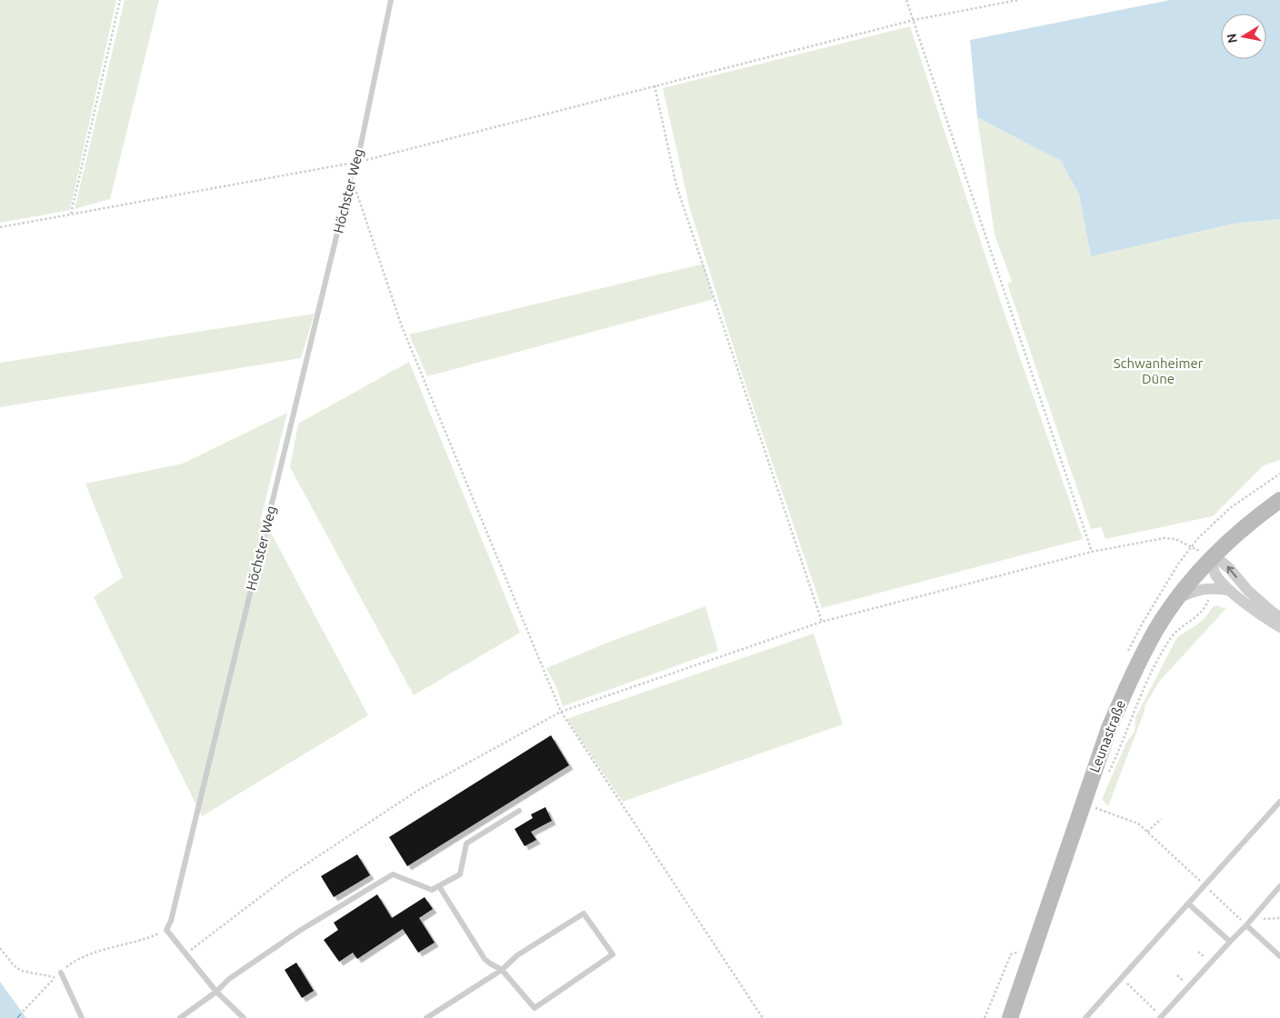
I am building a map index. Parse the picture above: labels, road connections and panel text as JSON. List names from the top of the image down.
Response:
{
  "streets": {
    "main road": ["Leunastraße"],
    "lane": ["Höchster Weg"]
  },
  "parks": ["Schwanheimer Düne"],
  "north": "left"
}
